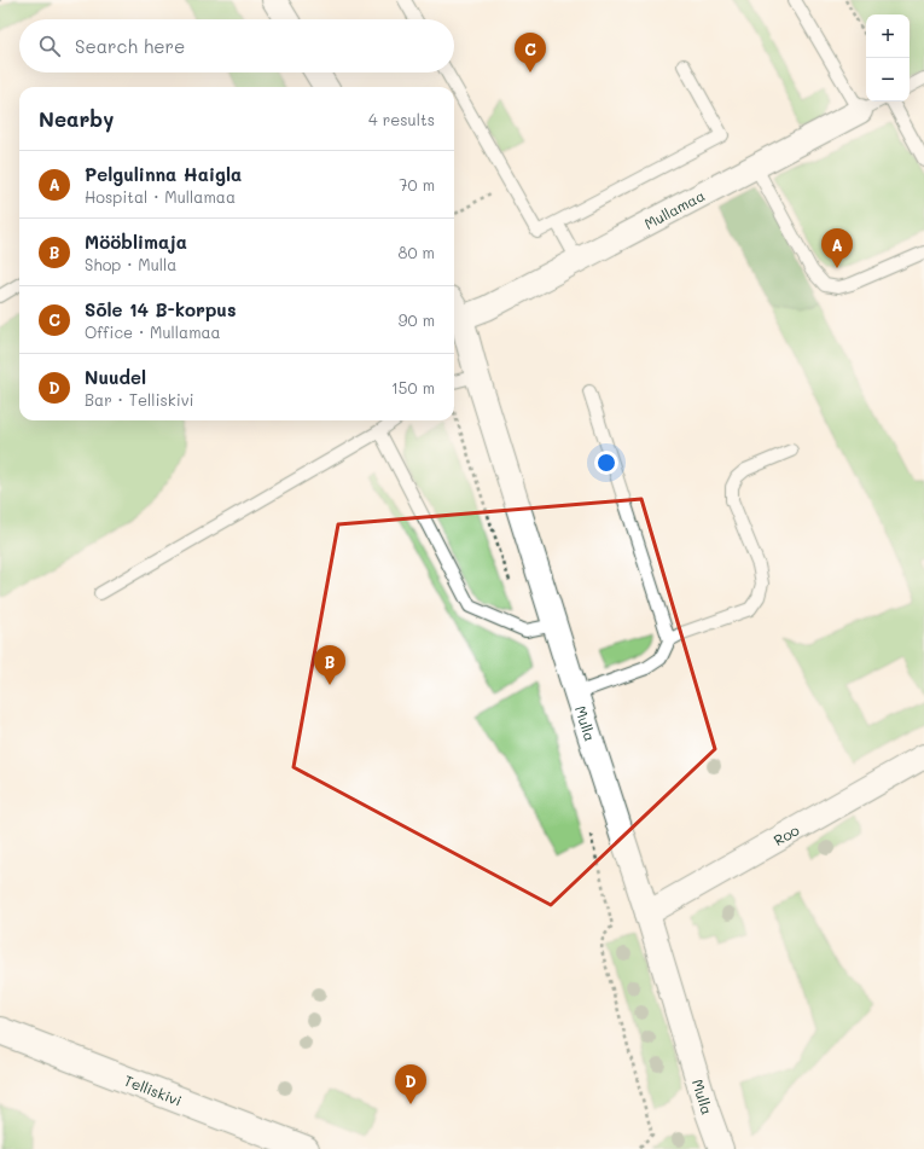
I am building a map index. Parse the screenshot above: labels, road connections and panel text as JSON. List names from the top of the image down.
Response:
{
  "streets": {
    "street": [
      "Mullamaa",
      "Mulla",
      "Roo",
      "Telliskivi"
    ]
  },
  "crossings": [
    ["Mullamaa", "Mulla"],
    ["Mulla", "Roo"]
  ],
  "page": {
    "map_buttons": ["+", "−"],
    "search": "Search here",
    "pins": [
      "C",
      "A",
      "B",
      "D"
    ],
    "heading": ["Nearby", "4 results"],
    "list": [
      {
        "mark": "A",
        "name": "Pelgulinna Haigla",
        "note": "Hospital · Mullamaa",
        "value": "70 m"
      },
      {
        "mark": "B",
        "name": "Mööblimaja",
        "note": "Shop · Mulla",
        "value": "80 m"
      },
      {
        "mark": "C",
        "name": "Sõle 14 B-korpus",
        "note": "Office · Mullamaa",
        "value": "90 m"
      },
      {
        "mark": "D",
        "name": "Nuudel",
        "note": "Bar · Telliskivi",
        "value": "150 m"
      }
    ]
  }
}
